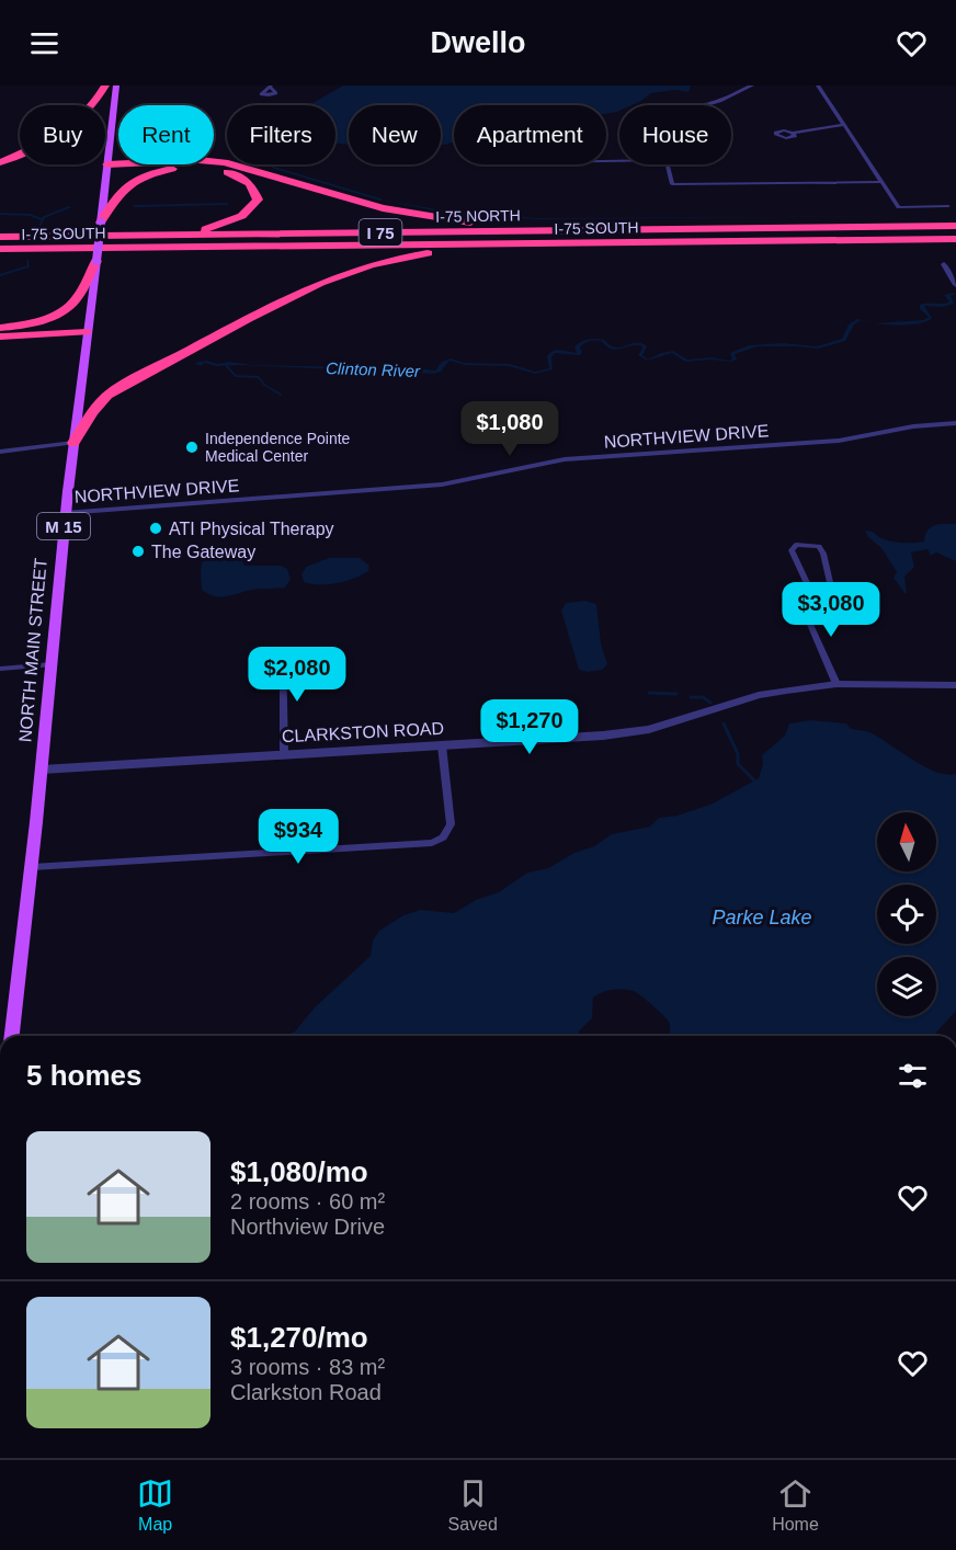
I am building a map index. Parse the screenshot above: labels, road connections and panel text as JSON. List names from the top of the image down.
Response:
{
  "streets": {
    "highway": ["I-75 NORTH", "I-75 SOUTH", "I 75"],
    "main road": ["M 15", "NORTH MAIN STREET"],
    "street": ["NORTHVIEW DRIVE", "CLARKSTON ROAD"]
  },
  "crossings": [
    ["NORTHVIEW DRIVE", "NORTH MAIN STREET"],
    ["M 15", "NORTH MAIN STREET"],
    ["NORTH MAIN STREET", "CLARKSTON ROAD"]
  ],
  "water": ["Clinton River", "Parke Lake"],
  "places": ["Independence Pointe Medical Center", "ATI Physical Therapy", "The Gateway"],
  "north": "top",
  "page": {
    "header": "Dwello",
    "chip": [
      "Buy",
      "Rent",
      "Filters",
      "New",
      "Apartment",
      "House"
    ],
    "price": [
      "$1,080",
      "$3,080",
      "$2,080",
      "$1,270",
      "$934"
    ],
    "heading": "5 homes",
    "list": [
      {
        "name": "$1,080/mo",
        "note": "2 rooms · 60 m² · Northview Drive"
      },
      {
        "name": "$1,270/mo",
        "note": "3 rooms · 83 m² · Clarkston Road"
      }
    ],
    "tabs": ["Map", "Saved", "Home"]
  }
}
